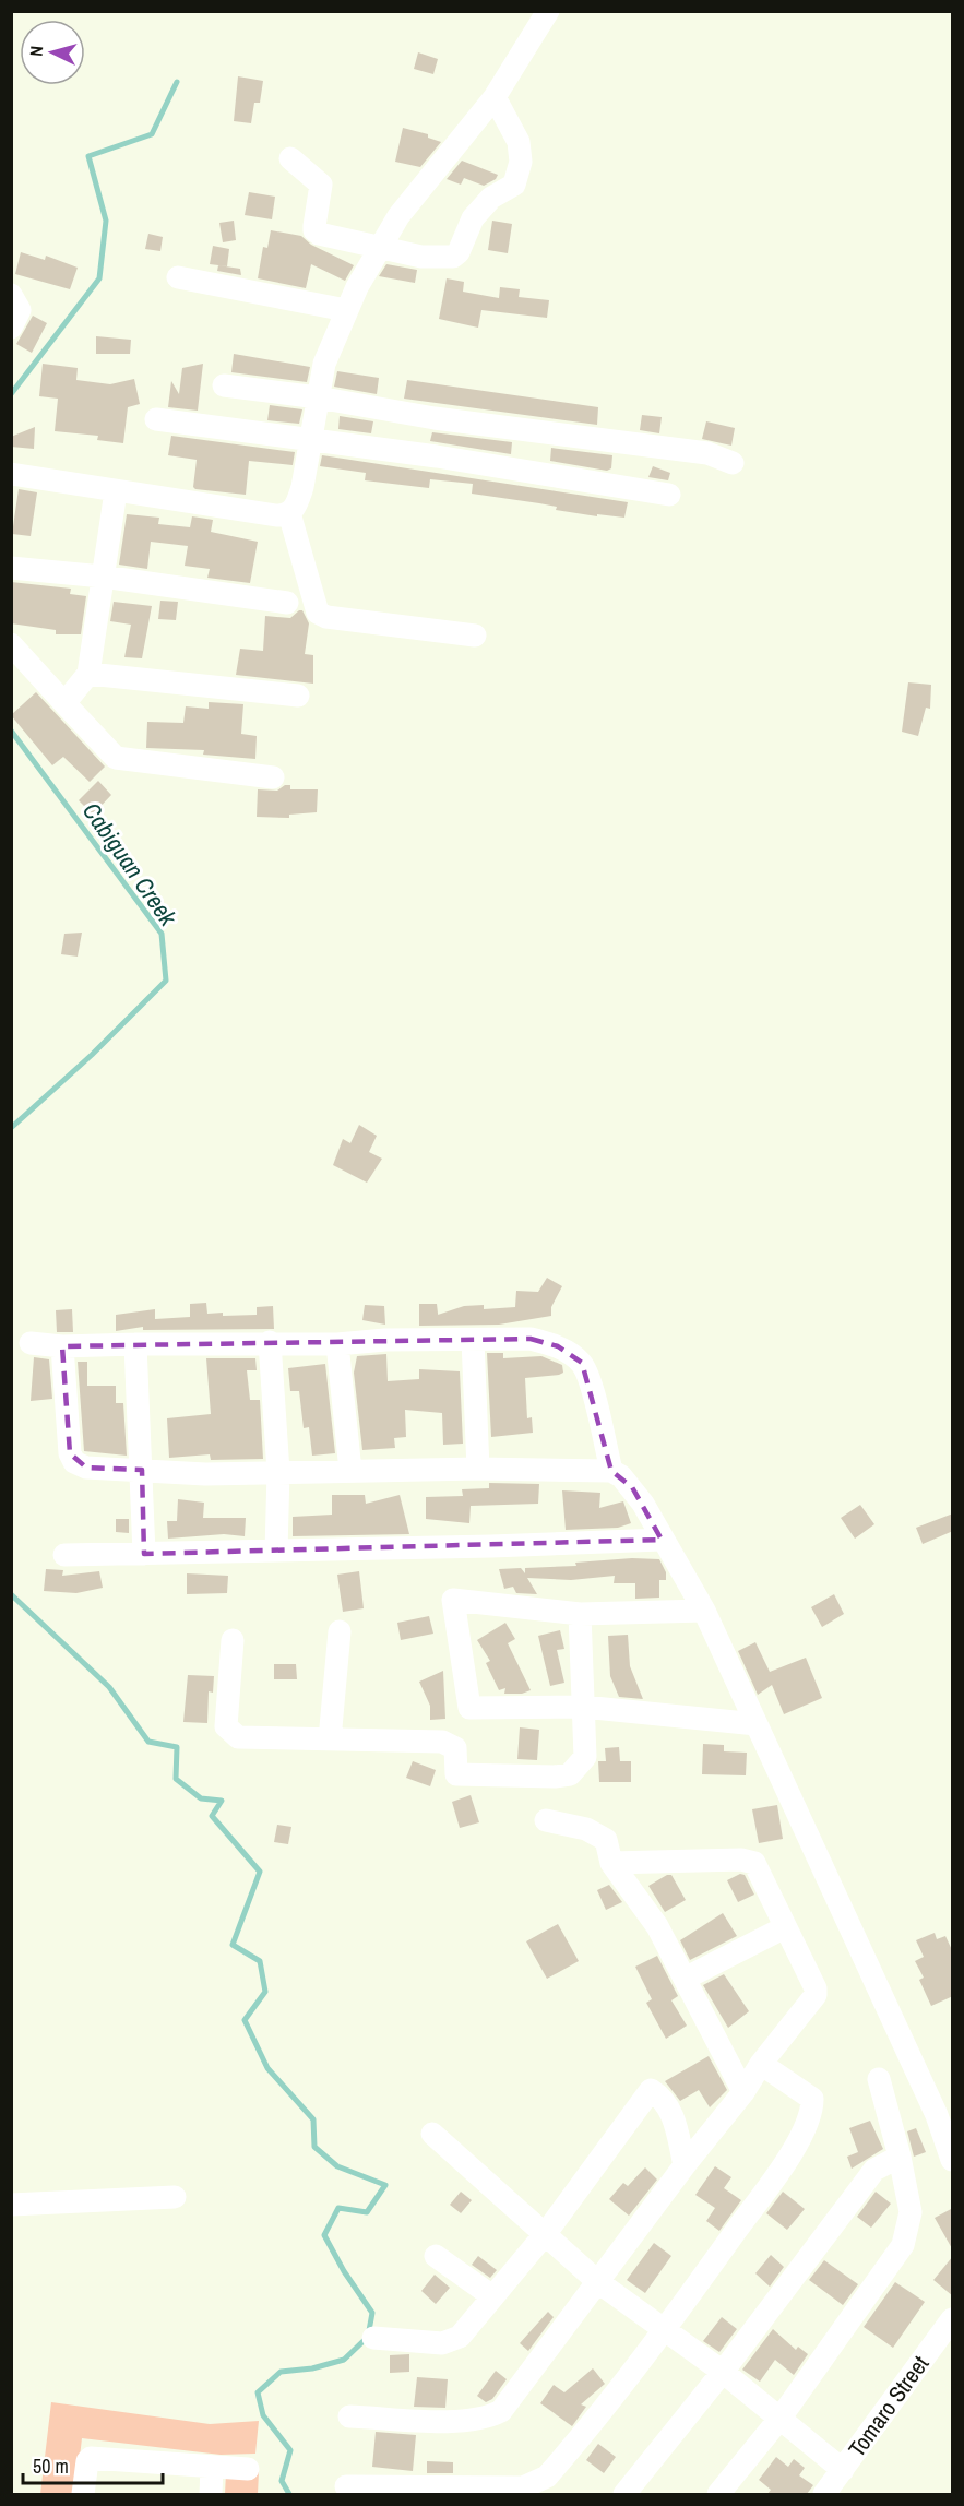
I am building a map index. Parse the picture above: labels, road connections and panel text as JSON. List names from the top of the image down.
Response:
{
  "streets": {
    "street": ["Tomaro Street"]
  },
  "water": ["Cabiguan Creek"],
  "scale_bar": "50 m",
  "north": "left"
}
